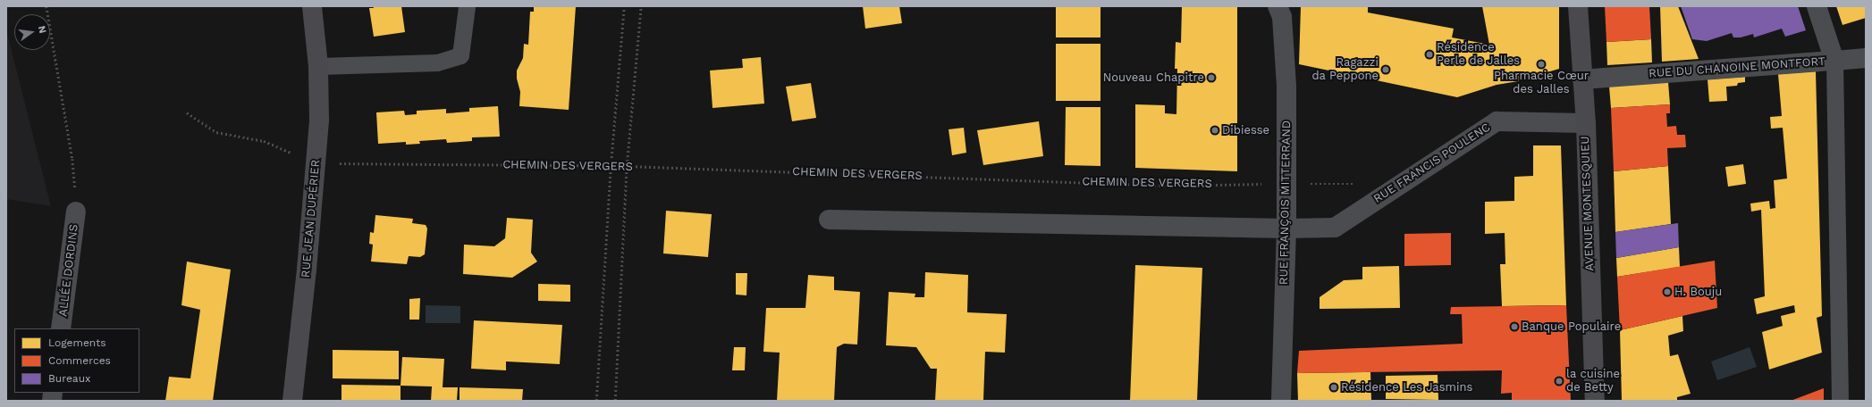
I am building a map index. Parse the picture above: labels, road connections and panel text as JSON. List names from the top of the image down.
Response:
{
  "streets": {
    "street": [
      "RUE DU CHANOINE MONTFORT",
      "RUE FRANCIS POULENC",
      "RUE FRANÇOIS MITTERRAND",
      "AVENUE MONTESQUIEU",
      "RUE JEAN DUPÉRIER",
      "ALLÉE DORDINS"
    ],
    "path": ["CHEMIN DES VERGERS"]
  },
  "crossings": [
    ["RUE DU CHANOINE MONTFORT", "AVENUE MONTESQUIEU"],
    ["RUE FRANCIS POULENC", "RUE FRANÇOIS MITTERRAND"],
    ["RUE FRANCIS POULENC", "AVENUE MONTESQUIEU"],
    ["CHEMIN DES VERGERS", "RUE FRANÇOIS MITTERRAND"],
    ["CHEMIN DES VERGERS", "RUE JEAN DUPÉRIER"]
  ],
  "places": [
    "Résidence Perle de Jalles",
    "Pharmacie Cœur des Jalles",
    "Ragazzi da Peppone",
    "Nouveau Chapitre",
    "Dibiesse",
    "H. Bouju",
    "Banque Populaire",
    "la cuisine de Betty",
    "Résidence Les Jasmins"
  ],
  "legend": ["Logements", "Commerces", "Bureaux"],
  "north": "right"
}
